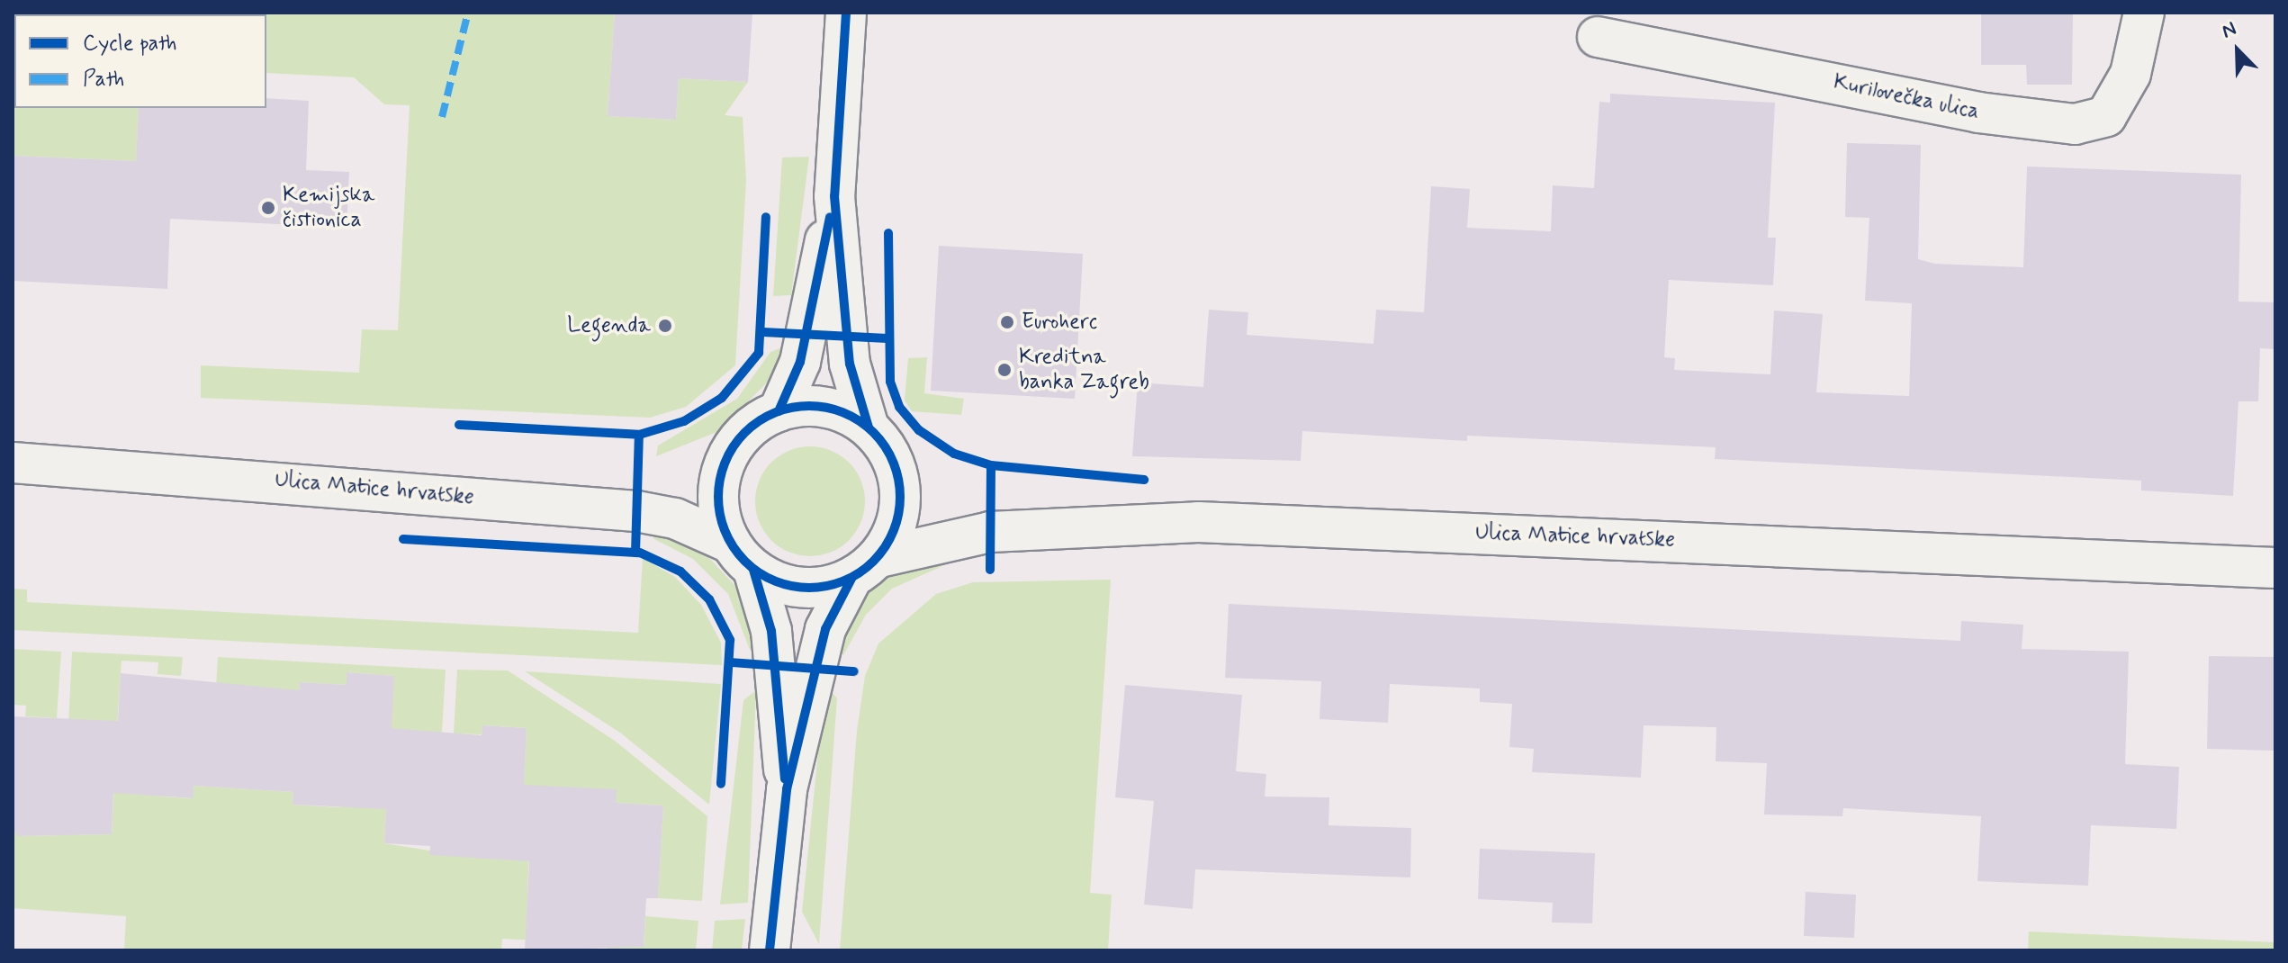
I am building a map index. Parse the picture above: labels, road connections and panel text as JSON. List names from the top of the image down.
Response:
{
  "streets": {
    "main road": ["Kurilovečka ulica", "Ulica Matice hrvatske"]
  },
  "places": [
    "Kemijska čistionica",
    "Euroherc",
    "Legenda",
    "Kreditna banka Zagreb"
  ],
  "legend": ["Cycle path", "Path"],
  "north": "top left"
}
